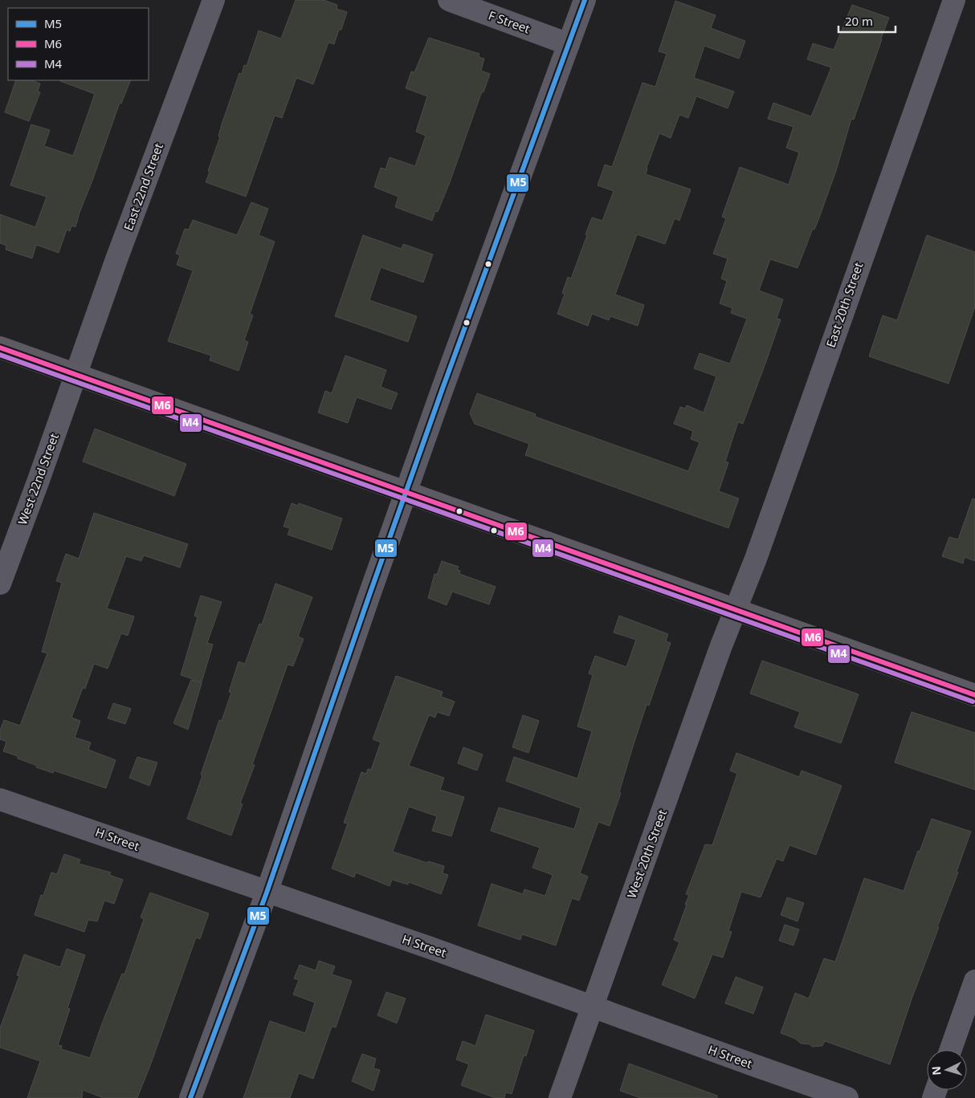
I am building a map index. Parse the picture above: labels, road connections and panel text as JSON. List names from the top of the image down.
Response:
{
  "streets": {
    "street": [
      "F Street",
      "East 22nd Street",
      "East 20th Street",
      "West 22nd Street",
      "H Street",
      "West 20th Street"
    ]
  },
  "crossings": [
    ["East 22nd Street", "West 22nd Street"],
    ["East 20th Street", "West 20th Street"],
    ["H Street", "West 20th Street"]
  ],
  "lines": ["transit line M5", "transit line M6", "transit line M4"],
  "legend": ["M5", "M6", "M4"],
  "scale_bar": "20 m",
  "north": "left"
}
